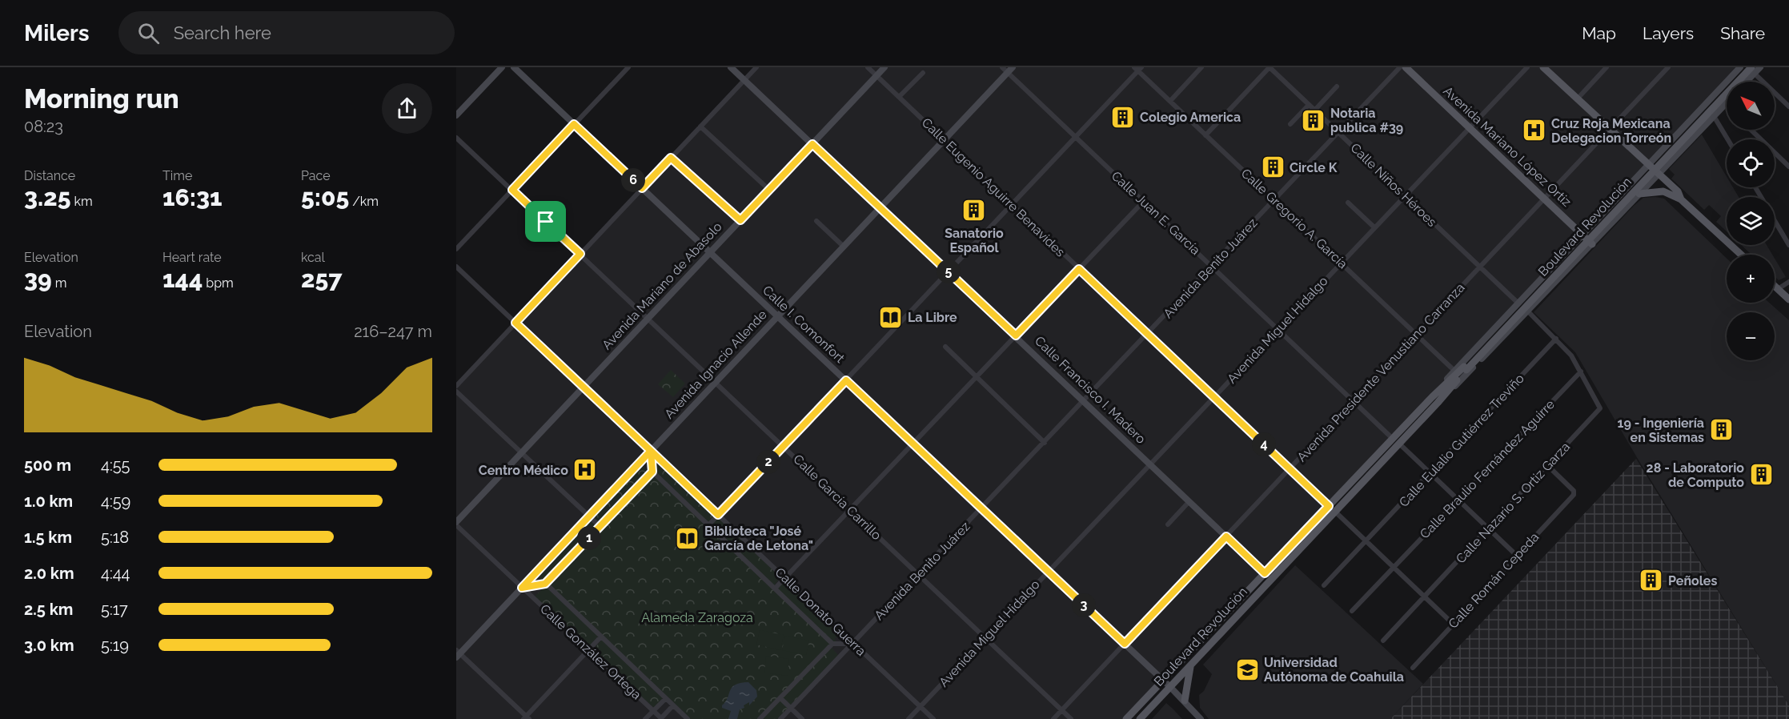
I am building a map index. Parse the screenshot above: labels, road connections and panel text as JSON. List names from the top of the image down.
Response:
{
  "streets": {
    "main road": ["Avenida Mariano López Ortiz", "Boulevard Revolución"],
    "street": [
      "Calle Niños Héroes",
      "Calle Eugenio Aguirre Benavides",
      "Calle Juan E. García",
      "Calle Gregorio A. García",
      "Avenida Benito Juárez",
      "Avenida Mariano de Abasolo",
      "Calle I. Comonfort",
      "Avenida Miguel Hidalgo",
      "Avenida Ignacio Allende",
      "Avenida Presidente Venustiano Carranza",
      "Calle Francisco I. Madero",
      "Calle Eulalio Gutiérrez Treviño",
      "Calle Braulio Fernández Aguirre",
      "Calle García Carrillo",
      "Calle Nazario S. Ortiz Garza",
      "Calle Román Cepeda",
      "Calle Donato Guerra",
      "Calle González Ortega"
    ]
  },
  "crossings": [
    ["Avenida Mariano López Ortiz", "Boulevard Revolución"],
    ["Avenida Mariano López Ortiz", "Avenida Miguel Hidalgo"],
    ["Avenida Mariano López Ortiz", "Avenida Presidente Venustiano Carranza"],
    ["Calle Niños Héroes", "Avenida Benito Juárez"],
    ["Calle Niños Héroes", "Avenida Miguel Hidalgo"],
    ["Calle Niños Héroes", "Avenida Presidente Venustiano Carranza"],
    ["Calle Eugenio Aguirre Benavides", "Avenida Benito Juárez"],
    ["Calle Eugenio Aguirre Benavides", "Avenida Mariano de Abasolo"],
    ["Calle Eugenio Aguirre Benavides", "Avenida Miguel Hidalgo"],
    ["Calle Eugenio Aguirre Benavides", "Avenida Ignacio Allende"],
    ["Calle Eugenio Aguirre Benavides", "Avenida Presidente Venustiano Carranza"],
    ["Calle Juan E. García", "Avenida Benito Juárez"],
    ["Calle Juan E. García", "Avenida Miguel Hidalgo"],
    ["Calle Juan E. García", "Avenida Ignacio Allende"],
    ["Calle Juan E. García", "Avenida Presidente Venustiano Carranza"],
    ["Calle Gregorio A. García", "Avenida Benito Juárez"],
    ["Calle Gregorio A. García", "Avenida Miguel Hidalgo"],
    ["Calle Gregorio A. García", "Avenida Presidente Venustiano Carranza"],
    ["Boulevard Revolución", "Calle I. Comonfort"],
    ["Avenida Benito Juárez", "Calle I. Comonfort"],
    ["Avenida Benito Juárez", "Calle Francisco I. Madero"],
    ["Avenida Benito Juárez", "Calle García Carrillo"],
    ["Avenida Benito Juárez", "Calle Donato Guerra"],
    ["Avenida Mariano de Abasolo", "Calle I. Comonfort"],
    ["Avenida Mariano de Abasolo", "Calle Francisco I. Madero"],
    ["Avenida Mariano de Abasolo", "Calle García Carrillo"],
    ["Avenida Mariano de Abasolo", "Calle Donato Guerra"],
    ["Avenida Mariano de Abasolo", "Calle González Ortega"],
    ["Calle I. Comonfort", "Avenida Miguel Hidalgo"],
    ["Calle I. Comonfort", "Avenida Ignacio Allende"],
    ["Calle I. Comonfort", "Avenida Presidente Venustiano Carranza"],
    ["Avenida Miguel Hidalgo", "Calle Francisco I. Madero"],
    ["Avenida Miguel Hidalgo", "Calle García Carrillo"],
    ["Avenida Miguel Hidalgo", "Calle Donato Guerra"],
    ["Avenida Ignacio Allende", "Calle Francisco I. Madero"],
    ["Avenida Ignacio Allende", "Calle García Carrillo"],
    ["Avenida Ignacio Allende", "Calle Donato Guerra"],
    ["Avenida Ignacio Allende", "Calle González Ortega"],
    ["Avenida Presidente Venustiano Carranza", "Calle Francisco I. Madero"],
    ["Avenida Presidente Venustiano Carranza", "Calle García Carrillo"],
    ["Calle Braulio Fernández Aguirre", "Calle Nazario S. Ortiz Garza"],
    ["Calle Nazario S. Ortiz Garza", "Calle Román Cepeda"]
  ],
  "parks": ["Alameda Zaragoza"],
  "places": {
    "building": [
      "Colegio America",
      "Notaria publica #39",
      "Circle K",
      "Sanatorio Español",
      "19 - Ingeniería en Sistemas",
      "28 - Laboratorio de Computo",
      "Peñoles"
    ],
    "hospital": ["Cruz Roja Mexicana Delegacion Torreón", "Centro Médico"],
    "library": ["La Libre", "Biblioteca \"José García de Letona\""],
    "school or university": ["Universidad Autónoma de Coahuila"]
  },
  "north": "top left",
  "page": {
    "header": "Milers",
    "search": "Search here",
    "nav": ["Map", "Layers", "Share"],
    "heading": ["Morning run", "08:23"],
    "map_buttons": ["+", "−"],
    "stats": [
      ["Distance", "3.25 km"],
      ["Time", "16:31"],
      ["Pace", "5:05 /km"],
      ["Elevation", "39 m"],
      ["Heart rate", "144 bpm"],
      ["kcal", "257"]
    ],
    "pins": [
      "6",
      "5",
      "4",
      "2",
      "1",
      "3"
    ],
    "chart": ["Elevation", "216–247 m"],
    "list": [
      {
        "name": "500 m",
        "note": "4:55"
      },
      {
        "name": "1.0 km",
        "note": "4:59"
      },
      {
        "name": "1.5 km",
        "note": "5:18"
      },
      {
        "name": "2.0 km",
        "note": "4:44"
      },
      {
        "name": "2.5 km",
        "note": "5:17"
      },
      {
        "name": "3.0 km",
        "note": "5:19"
      }
    ]
  }
}
